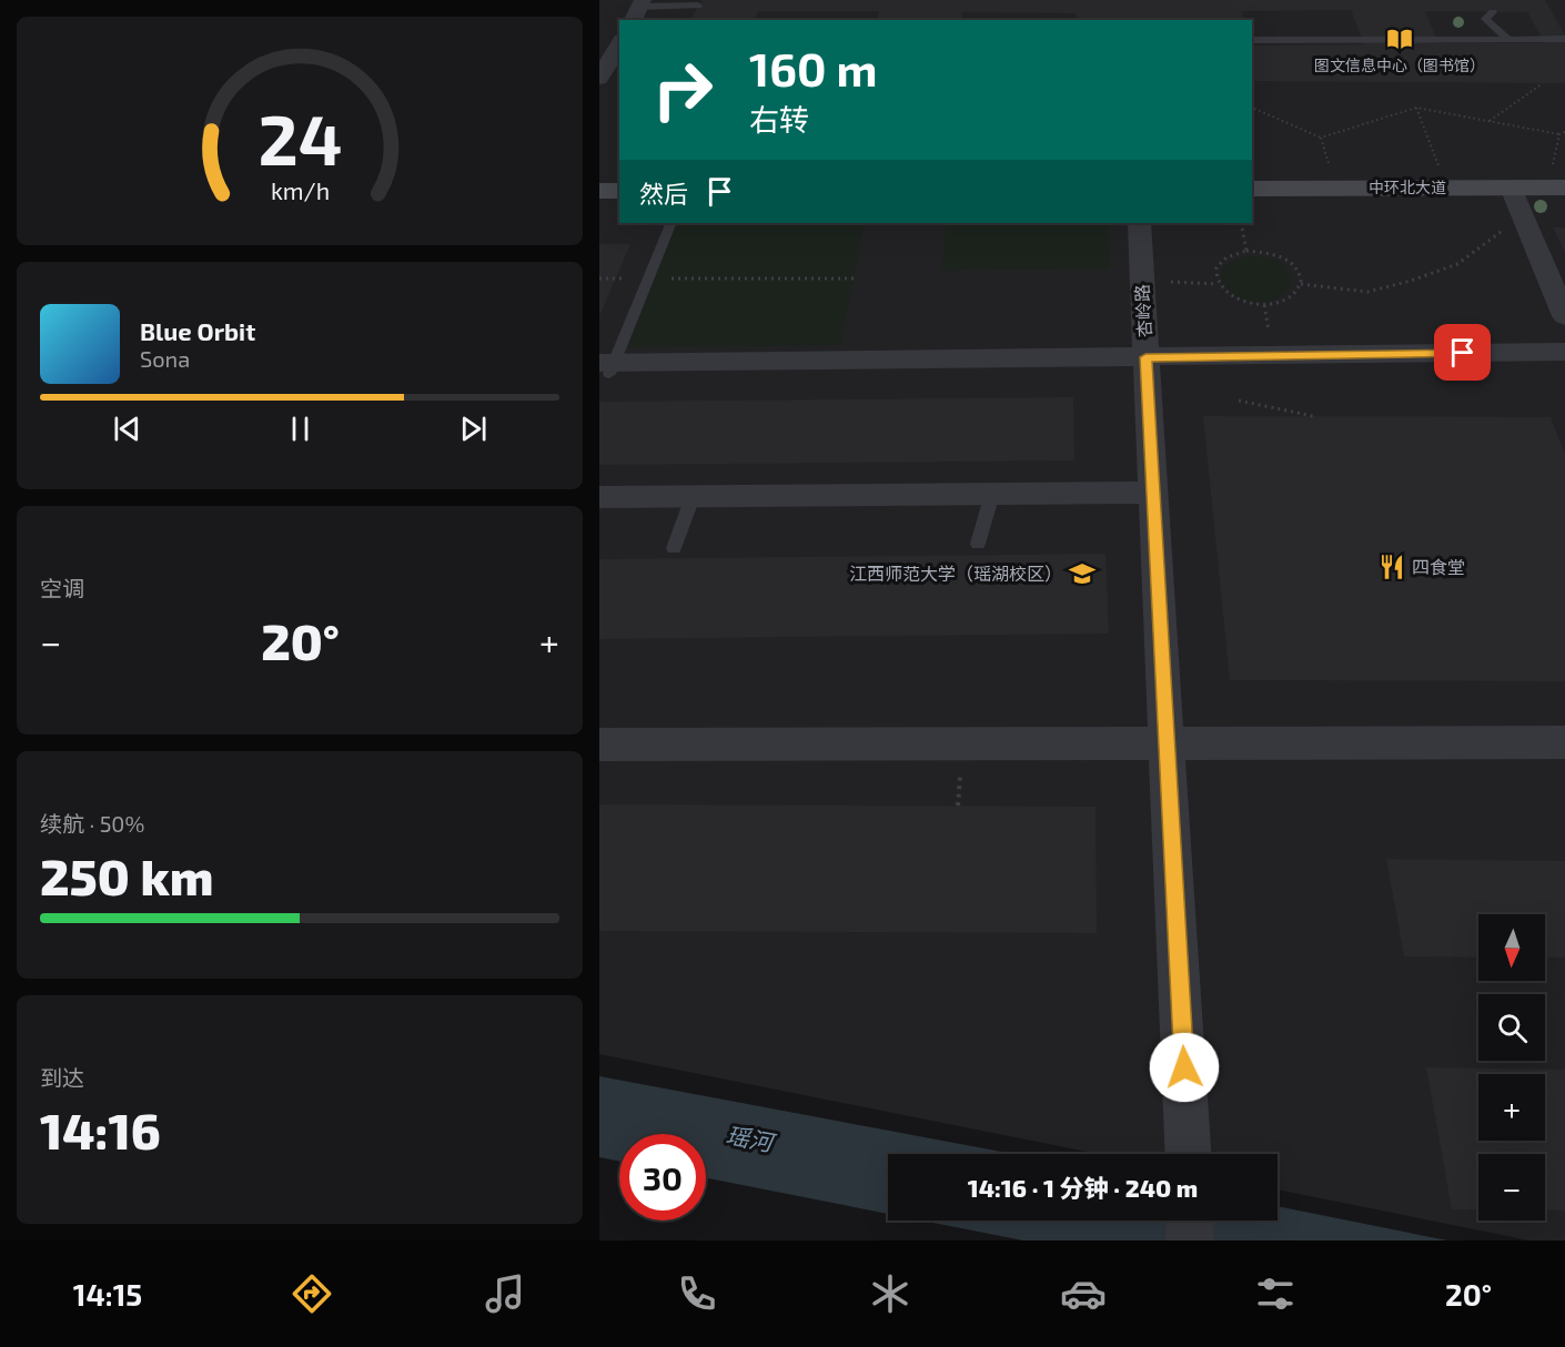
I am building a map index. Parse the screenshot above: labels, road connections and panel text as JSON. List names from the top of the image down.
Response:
{
  "streets": {
    "street": ["中环北大道", "杏岭路"]
  },
  "water": ["瑶河"],
  "places": {
    "library": ["图文信息中心（图书馆）"],
    "restaurant": ["四食堂"],
    "school or university": ["江西师范大学（瑶湖校区）"]
  },
  "north": "bottom",
  "page": {
    "turn": ["160 m", "右转"],
    "then": "然后",
    "song": ["Blue Orbit", "Sona"],
    "tile": [
      "空调",
      ["续航 · 50%", "250 km"],
      ["到达", "14:16"]
    ],
    "heat": ["−", "20°", "+"],
    "map_buttons": ["+", "−"],
    "limit": "30",
    "trip": "14:16 · 1 分钟 · 240 m",
    "tabs": ["14:15", "20°"],
    "gauge": ["24", "km/h"]
  }
}
